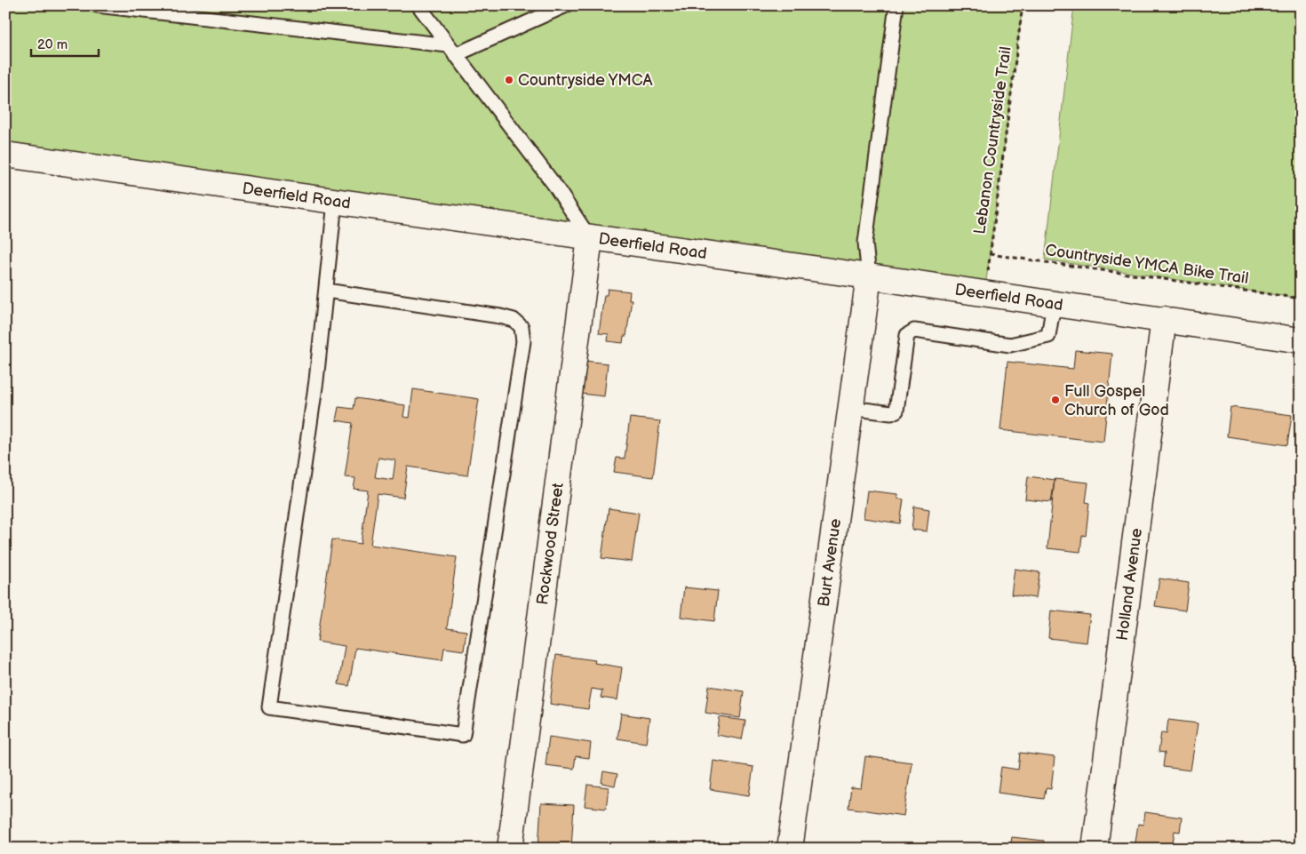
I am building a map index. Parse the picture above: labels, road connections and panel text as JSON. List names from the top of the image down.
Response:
{
  "streets": {
    "street": [
      "Deerfield Road",
      "Rockwood Street",
      "Burt Avenue",
      "Holland Avenue"
    ],
    "path": ["Lebanon Countryside Trail", "Countryside YMCA Bike Trail"]
  },
  "crossings": [
    ["Lebanon Countryside Trail", "Countryside YMCA Bike Trail"],
    ["Deerfield Road", "Rockwood Street"],
    ["Deerfield Road", "Burt Avenue"],
    ["Deerfield Road", "Holland Avenue"]
  ],
  "places": ["Countryside YMCA", "Full Gospel Church of God"],
  "scale_bar": "20 m"
}
